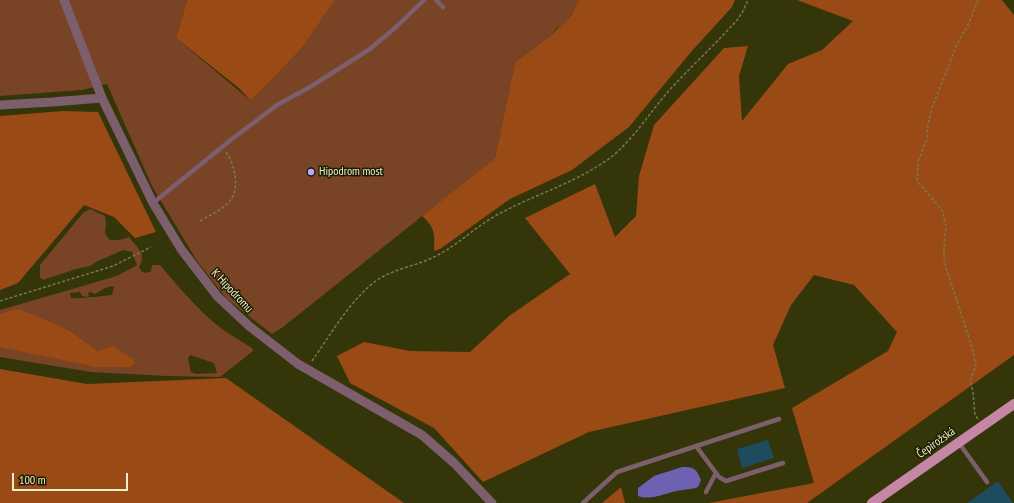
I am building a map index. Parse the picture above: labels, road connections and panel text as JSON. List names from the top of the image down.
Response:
{
  "streets": {
    "main road": ["Čepirožská"],
    "street": ["K Hipodromu"]
  },
  "places": ["Hipodrom most"],
  "scale_bar": "100 m"
}
